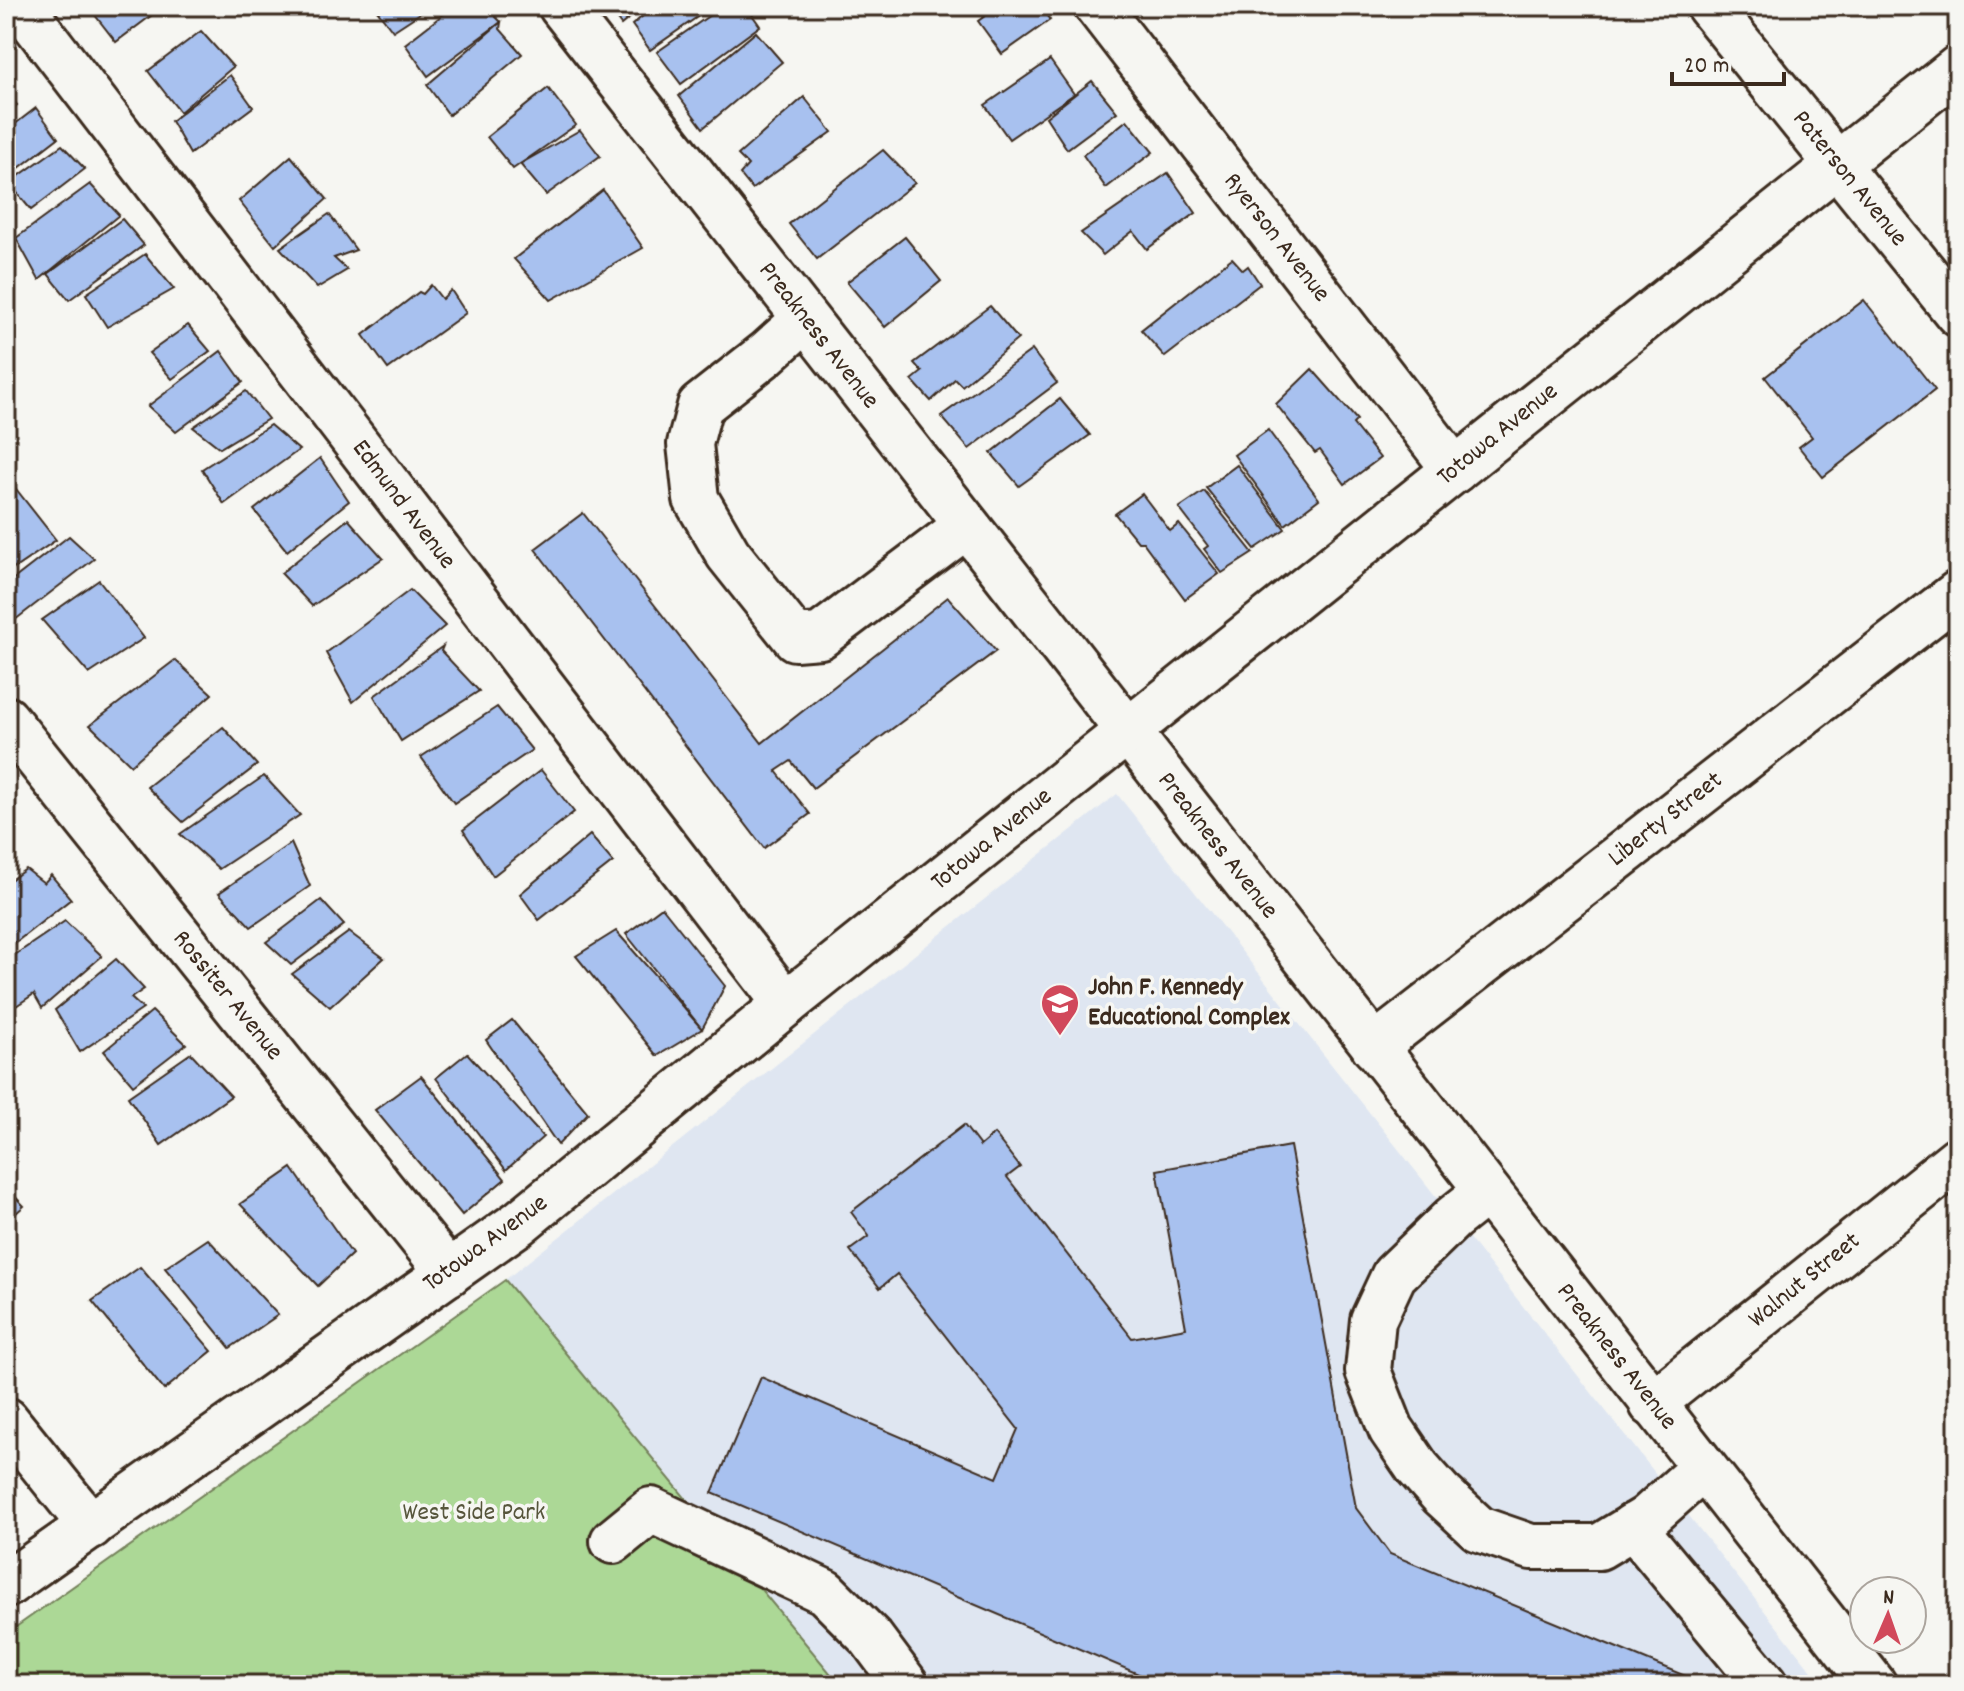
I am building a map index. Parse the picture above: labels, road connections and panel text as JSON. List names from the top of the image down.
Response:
{
  "streets": {
    "street": [
      "Paterson Avenue",
      "Ryerson Avenue",
      "Preakness Avenue",
      "Totowa Avenue",
      "Edmund Avenue",
      "Liberty Street",
      "Rossiter Avenue",
      "Walnut Street"
    ]
  },
  "crossings": [
    ["Paterson Avenue", "Totowa Avenue"],
    ["Ryerson Avenue", "Totowa Avenue"],
    ["Preakness Avenue", "Totowa Avenue"],
    ["Preakness Avenue", "Liberty Street"],
    ["Preakness Avenue", "Walnut Street"],
    ["Totowa Avenue", "Edmund Avenue"],
    ["Totowa Avenue", "Rossiter Avenue"]
  ],
  "parks": ["West Side Park"],
  "places": {
    "school or university": ["John F. Kennedy Educational Complex"]
  },
  "scale_bar": "20 m",
  "north": "top"
}
